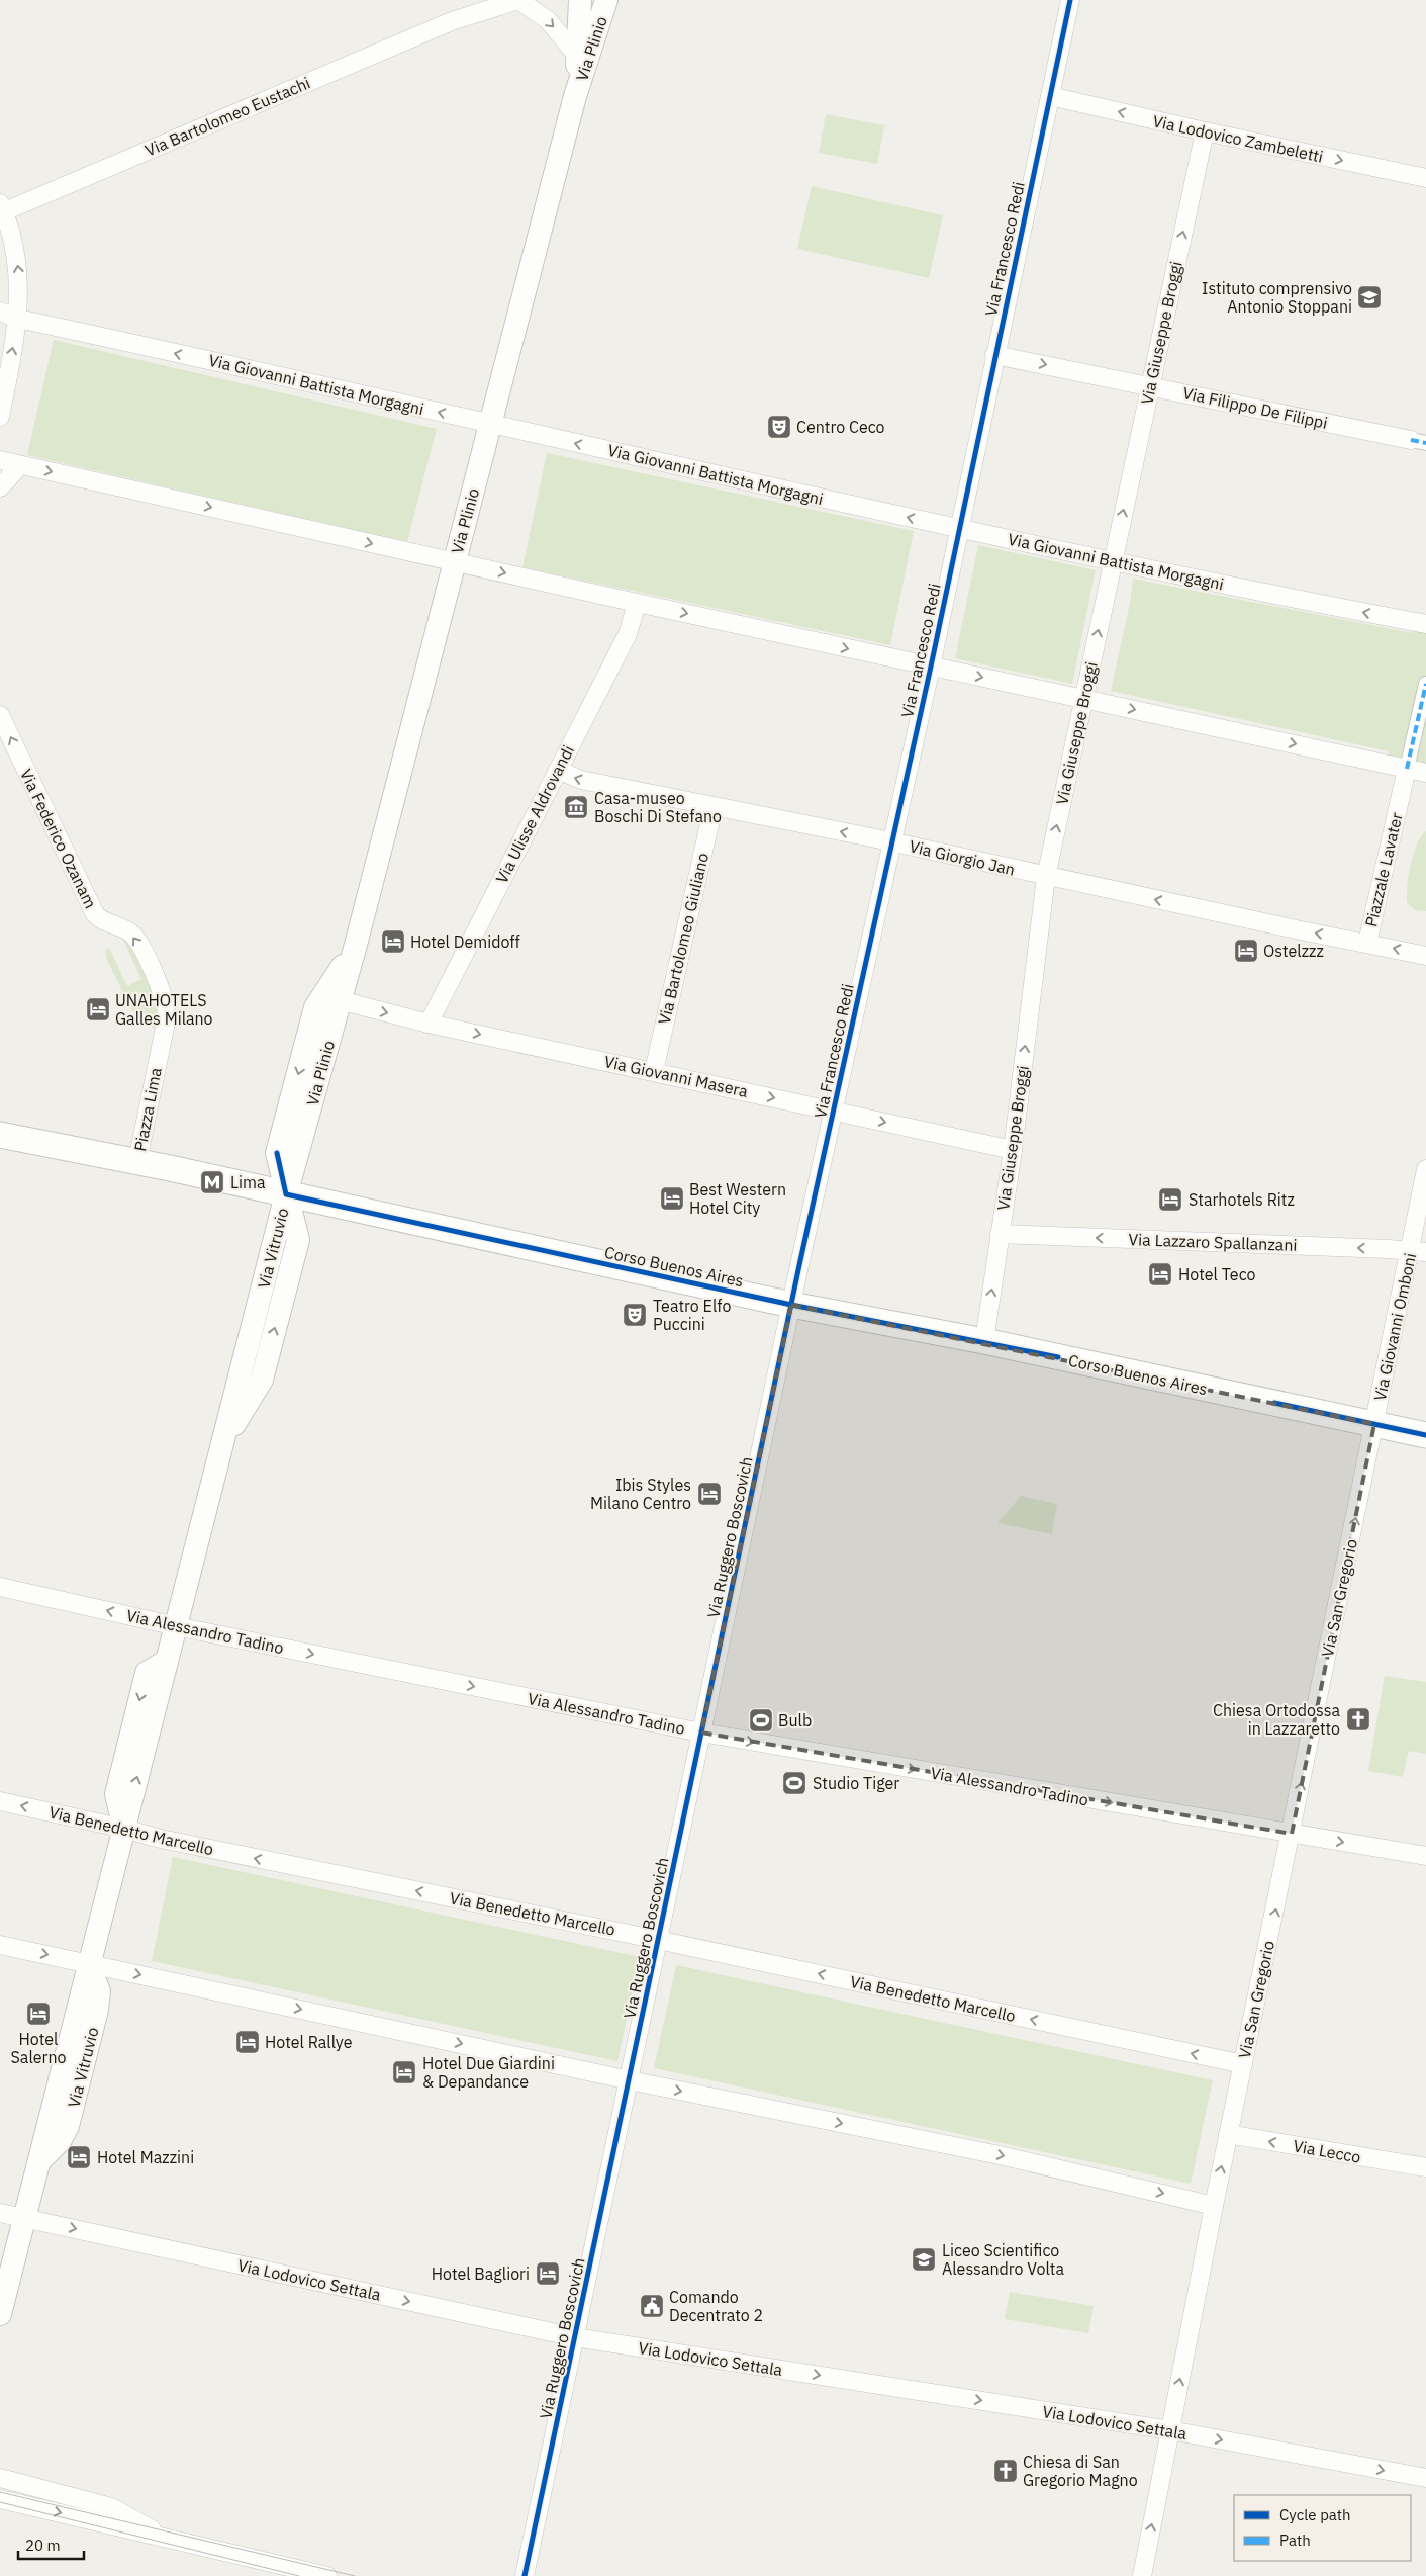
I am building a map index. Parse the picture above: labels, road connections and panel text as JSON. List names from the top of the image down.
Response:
{
  "streets": {
    "main road": ["Piazza Lima", "Corso Buenos Aires"],
    "street": [
      "Via Plinio",
      "Via Bartolomeo Eustachi",
      "Via Lodovico Zambeletti",
      "Via Francesco Redi",
      "Via Giuseppe Broggi",
      "Via Giovanni Battista Morgagni",
      "Via Filippo De Filippi",
      "Via Ulisse Aldrovandi",
      "Via Federico Ozanam",
      "Via Giorgio Jan",
      "Piazzale Lavater",
      "Via Bartolomeo Giuliano",
      "Via Giovanni Masera",
      "Via Lazzaro Spallanzani",
      "Via Vitruvio",
      "Via Giovanni Omboni",
      "Via Ruggero Boscovich",
      "Via San Gregorio",
      "Via Alessandro Tadino",
      "Via Benedetto Marcello",
      "Via Lecco",
      "Via Lodovico Settala"
    ]
  },
  "crossings": [
    ["Via Plinio", "Via Bartolomeo Eustachi"],
    ["Via Plinio", "Via Giovanni Battista Morgagni"],
    ["Via Plinio", "Via Giovanni Masera"],
    ["Via Plinio", "Piazza Lima"],
    ["Via Plinio", "Via Vitruvio"],
    ["Via Plinio", "Corso Buenos Aires"],
    ["Via Lodovico Zambeletti", "Via Francesco Redi"],
    ["Via Lodovico Zambeletti", "Via Giuseppe Broggi"],
    ["Via Francesco Redi", "Via Giovanni Battista Morgagni"],
    ["Via Francesco Redi", "Via Filippo De Filippi"],
    ["Via Francesco Redi", "Via Giorgio Jan"],
    ["Via Francesco Redi", "Via Giovanni Masera"],
    ["Via Francesco Redi", "Corso Buenos Aires"],
    ["Via Francesco Redi", "Via Ruggero Boscovich"],
    ["Via Giuseppe Broggi", "Via Giovanni Battista Morgagni"],
    ["Via Giuseppe Broggi", "Via Filippo De Filippi"],
    ["Via Giuseppe Broggi", "Via Giorgio Jan"],
    ["Via Giuseppe Broggi", "Via Giovanni Masera"],
    ["Via Giuseppe Broggi", "Via Lazzaro Spallanzani"],
    ["Via Giuseppe Broggi", "Corso Buenos Aires"],
    ["Via Ulisse Aldrovandi", "Via Giorgio Jan"],
    ["Via Ulisse Aldrovandi", "Via Giovanni Masera"],
    ["Via Federico Ozanam", "Piazza Lima"],
    ["Via Giorgio Jan", "Piazzale Lavater"],
    ["Via Giorgio Jan", "Via Bartolomeo Giuliano"],
    ["Via Bartolomeo Giuliano", "Via Giovanni Masera"],
    ["Piazza Lima", "Via Vitruvio"],
    ["Piazza Lima", "Corso Buenos Aires"],
    ["Via Lazzaro Spallanzani", "Via Giovanni Omboni"],
    ["Via Vitruvio", "Corso Buenos Aires"],
    ["Via Vitruvio", "Via Alessandro Tadino"],
    ["Via Vitruvio", "Via Benedetto Marcello"],
    ["Via Vitruvio", "Via Lodovico Settala"],
    ["Corso Buenos Aires", "Via Giovanni Omboni"],
    ["Corso Buenos Aires", "Via Ruggero Boscovich"],
    ["Corso Buenos Aires", "Via San Gregorio"],
    ["Via Giovanni Omboni", "Via San Gregorio"],
    ["Via Ruggero Boscovich", "Via Alessandro Tadino"],
    ["Via Ruggero Boscovich", "Via Benedetto Marcello"],
    ["Via Ruggero Boscovich", "Via Lodovico Settala"],
    ["Via San Gregorio", "Via Alessandro Tadino"],
    ["Via San Gregorio", "Via Benedetto Marcello"],
    ["Via San Gregorio", "Via Lecco"],
    ["Via San Gregorio", "Via Lodovico Settala"]
  ],
  "one_way": [
    "Via Giuseppe Broggi",
    "Via Filippo De Filippi",
    "Via Federico Ozanam",
    "Via Giorgio Jan",
    "Via Giovanni Masera",
    "Via Lazzaro Spallanzani",
    "Via San Gregorio",
    "Via Lecco",
    "Via Lodovico Settala"
  ],
  "places": {
    "school or university": ["Istituto comprensivo Antonio Stoppani", "Liceo Scientifico Alessandro Volta"],
    "theatre": ["Centro Ceco", "Teatro Elfo Puccini"],
    "museum": ["Casa-museo Boschi Di Stefano"],
    "hotel": [
      "Hotel Demidoff",
      "Ostelzzz",
      "UNAHOTELS Galles Milano",
      "Best Western Hotel City",
      "Starhotels Ritz",
      "Hotel Teco",
      "Ibis Styles Milano Centro",
      "Hotel Salerno",
      "Hotel Rallye",
      "Hotel Due Giardini & Depandance",
      "Hotel Mazzini",
      "Hotel Bagliori"
    ],
    "metro station": ["Lima"],
    "church": ["Chiesa Ortodossa in Lazzaretto", "Chiesa di San Gregorio Magno"],
    "sports": ["Bulb", "Studio Tiger"],
    "public building": ["Comando Decentrato 2"]
  },
  "legend": ["Cycle path", "Path"],
  "scale_bar": "20 m"
}
